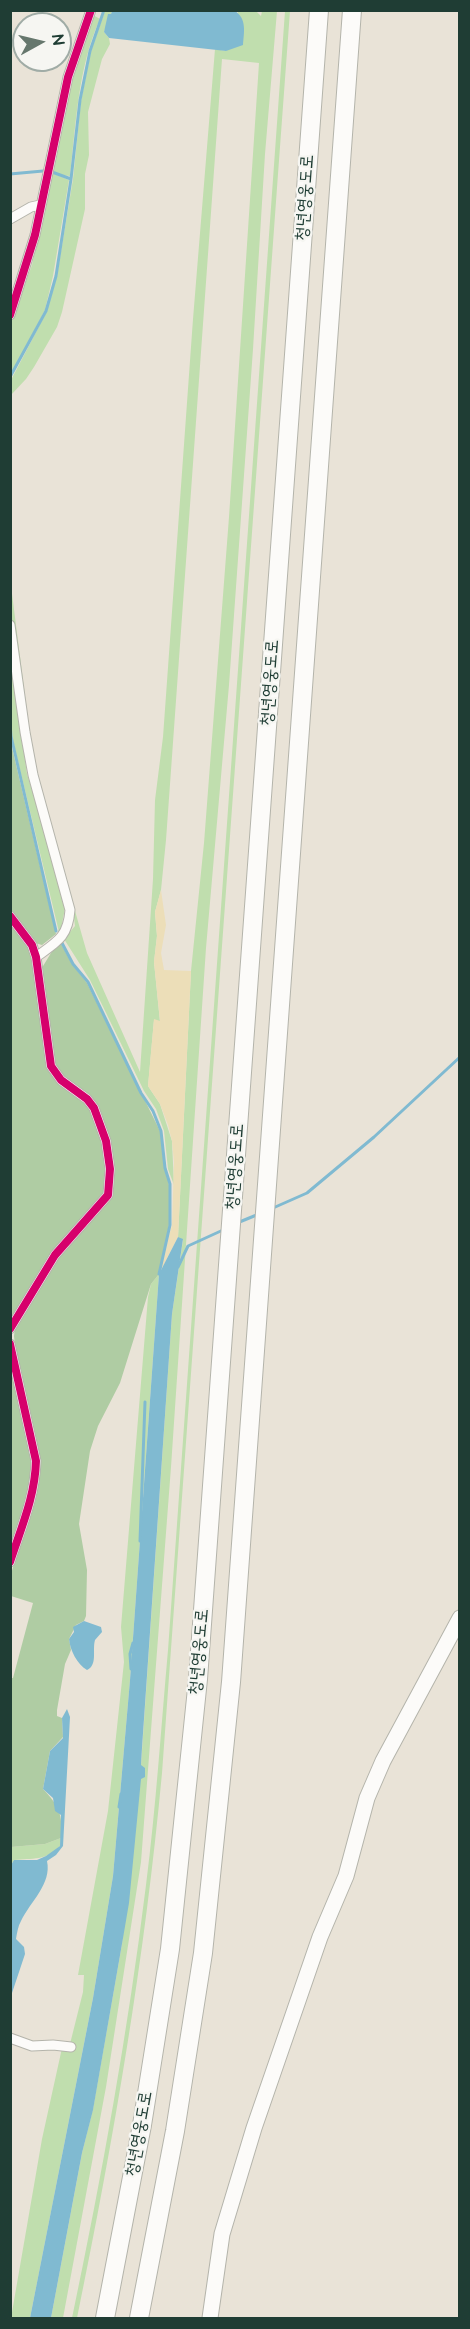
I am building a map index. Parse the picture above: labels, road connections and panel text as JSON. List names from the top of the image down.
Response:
{
  "streets": {
    "highway": ["청년영웅도로"]
  },
  "north": "right"
}
